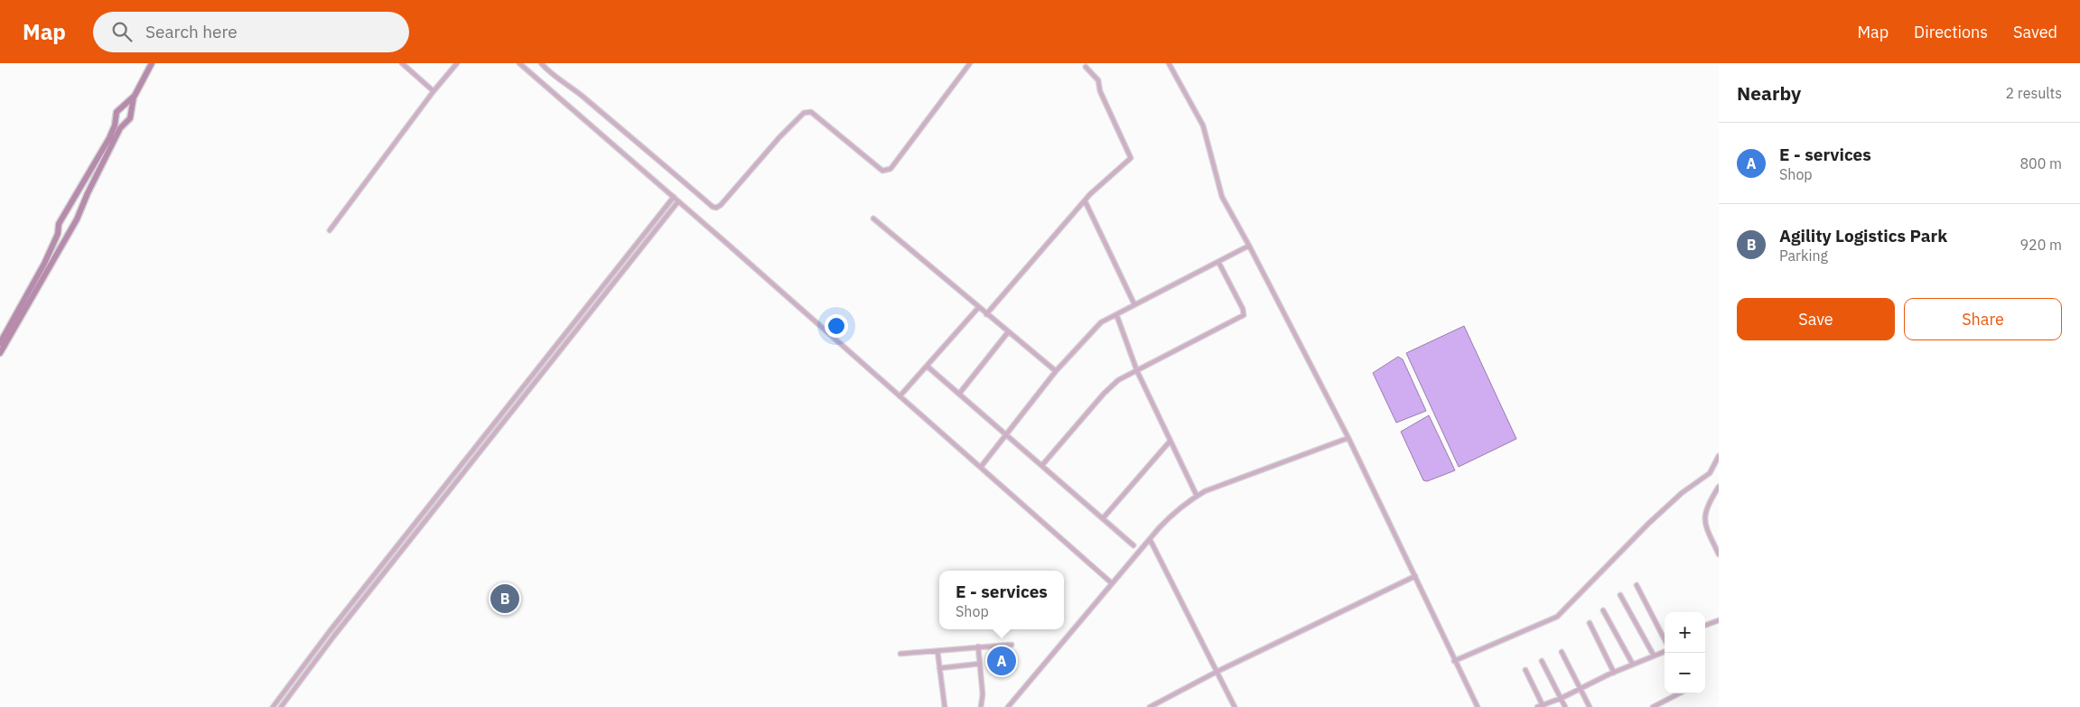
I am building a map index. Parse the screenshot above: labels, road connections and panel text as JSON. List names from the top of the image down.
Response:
{
  "page": {
    "header": "Map",
    "search": "Search here",
    "nav": ["Map", "Directions", "Saved"],
    "heading": ["Nearby", "2 results"],
    "list": [
      {
        "mark": "A",
        "name": "E - services",
        "note": "Shop",
        "value": "800 m"
      },
      {
        "mark": "B",
        "name": "Agility Logistics Park",
        "note": "Parking",
        "value": "920 m"
      }
    ],
    "buttons": ["Save", "Share"],
    "popup": ["E - services", "Shop"],
    "pins": ["B", "A"],
    "map_buttons": ["+", "−"]
  }
}
